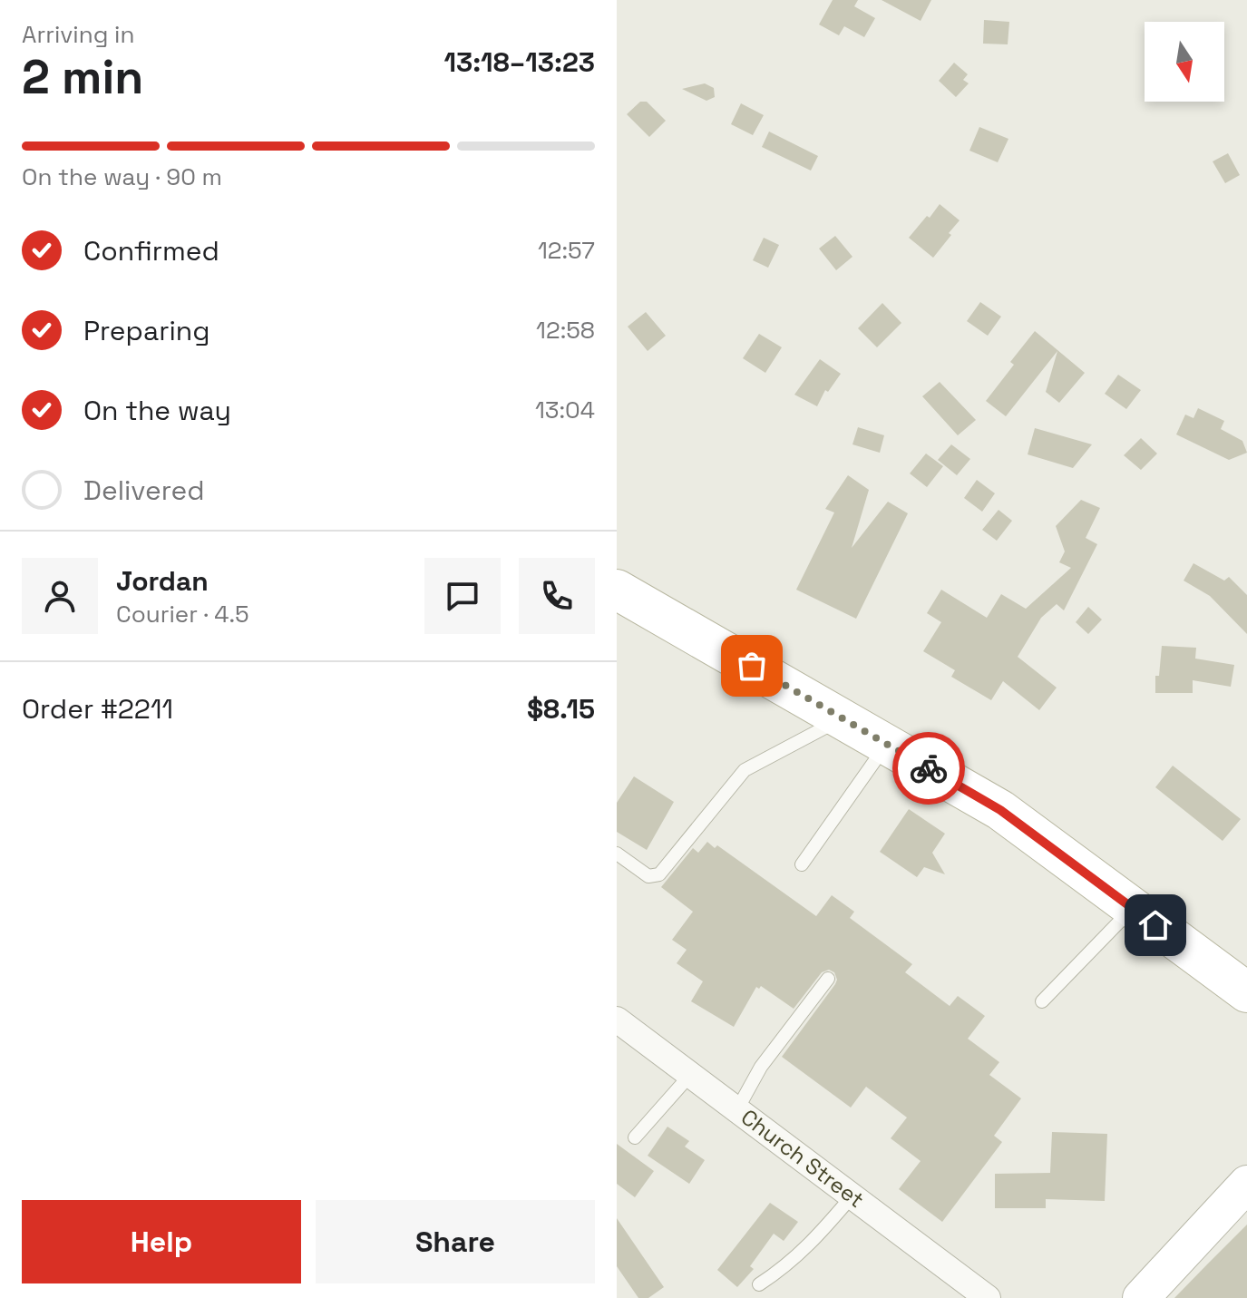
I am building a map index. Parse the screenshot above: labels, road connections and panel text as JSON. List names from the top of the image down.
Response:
{
  "streets": {
    "street": ["Church Street"]
  },
  "north": "bottom",
  "page": {
    "heading": ["2 min", "Arriving in", "13:18–13:23"],
    "panel": [
      "Jordan",
      "Courier · 4.5",
      "Order #2211",
      "$8.15"
    ],
    "bar": "On the way · 90 m",
    "list": [
      ["Confirmed", "12:57"],
      ["Preparing", "12:58"],
      ["On the way", "13:04"],
      "Delivered"
    ],
    "buttons": ["Help", "Share"]
  }
}
